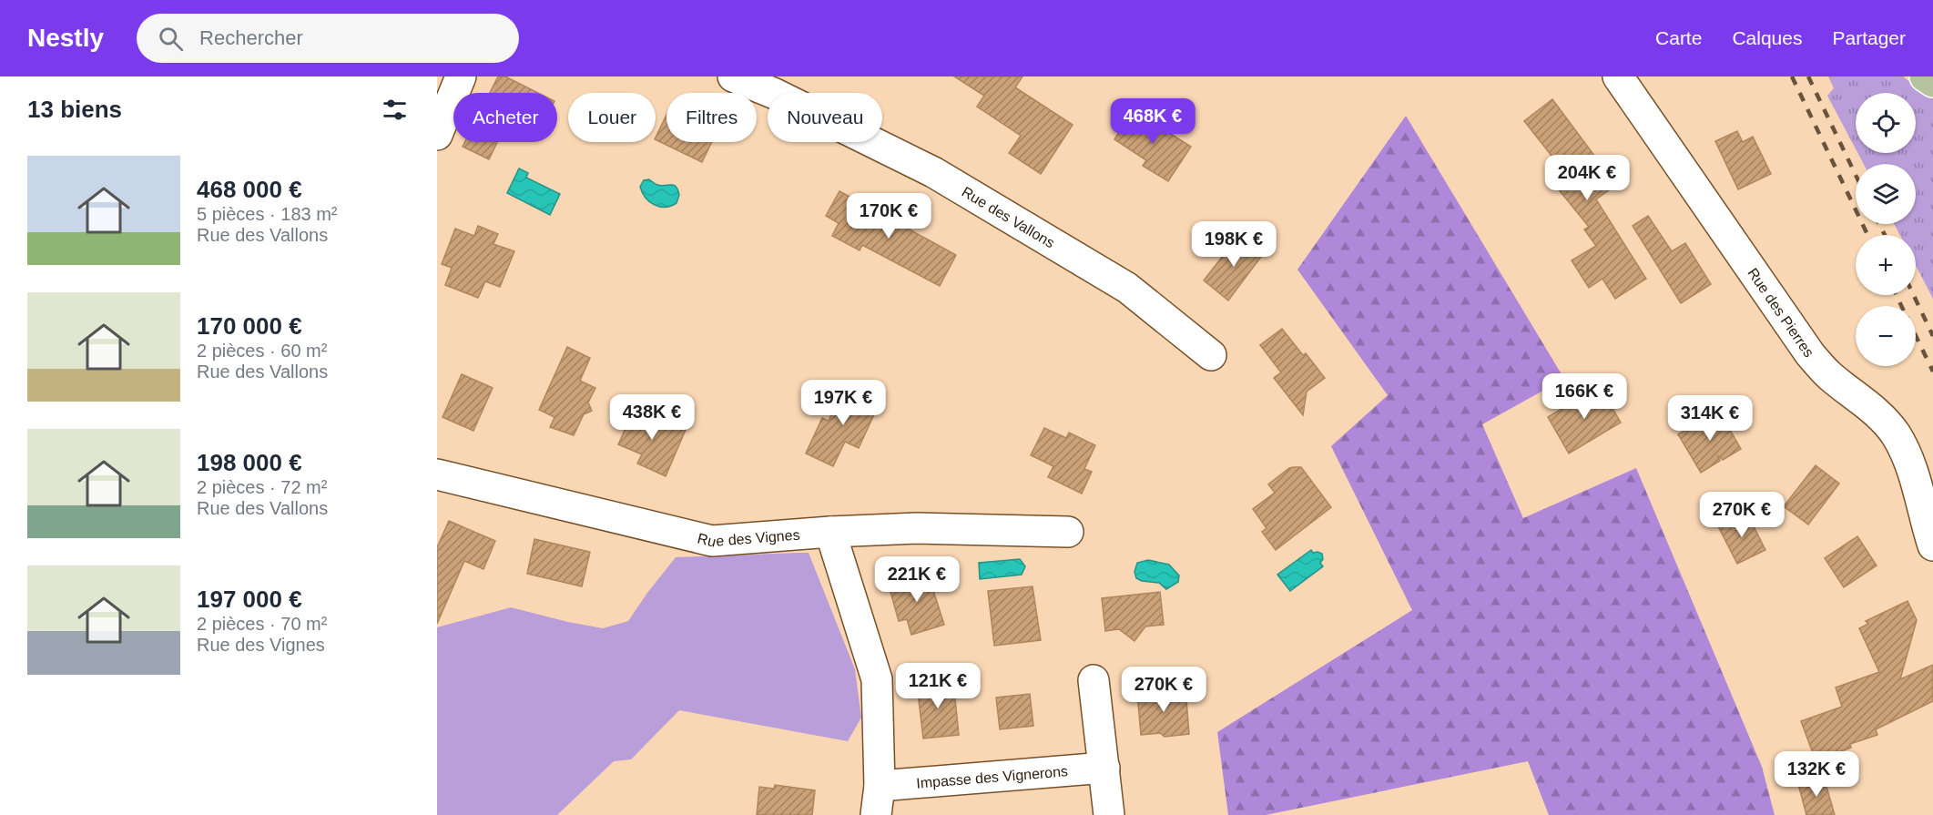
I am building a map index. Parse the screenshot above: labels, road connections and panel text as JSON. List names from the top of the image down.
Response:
{
  "streets": {
    "street": [
      "Rue des Vallons",
      "Rue des Pierres",
      "Rue des Vignes",
      "Impasse des Vignerons"
    ]
  },
  "page": {
    "header": "Nestly",
    "search": "Rechercher",
    "nav": ["Carte", "Calques", "Partager"],
    "heading": "13 biens",
    "map_buttons": ["+", "−"],
    "chip": [
      "Acheter",
      "Louer",
      "Filtres",
      "Nouveau"
    ],
    "price": [
      "468K €",
      "204K €",
      "170K €",
      "198K €",
      "166K €",
      "197K €",
      "438K €",
      "314K €",
      "270K €",
      "221K €",
      "121K €",
      "270K €",
      "132K €"
    ],
    "list": [
      {
        "name": "468 000 €",
        "note": "5 pièces · 183 m² · Rue des Vallons"
      },
      {
        "name": "170 000 €",
        "note": "2 pièces · 60 m² · Rue des Vallons"
      },
      {
        "name": "198 000 €",
        "note": "2 pièces · 72 m² · Rue des Vallons"
      },
      {
        "name": "197 000 €",
        "note": "2 pièces · 70 m² · Rue des Vignes"
      }
    ]
  }
}
